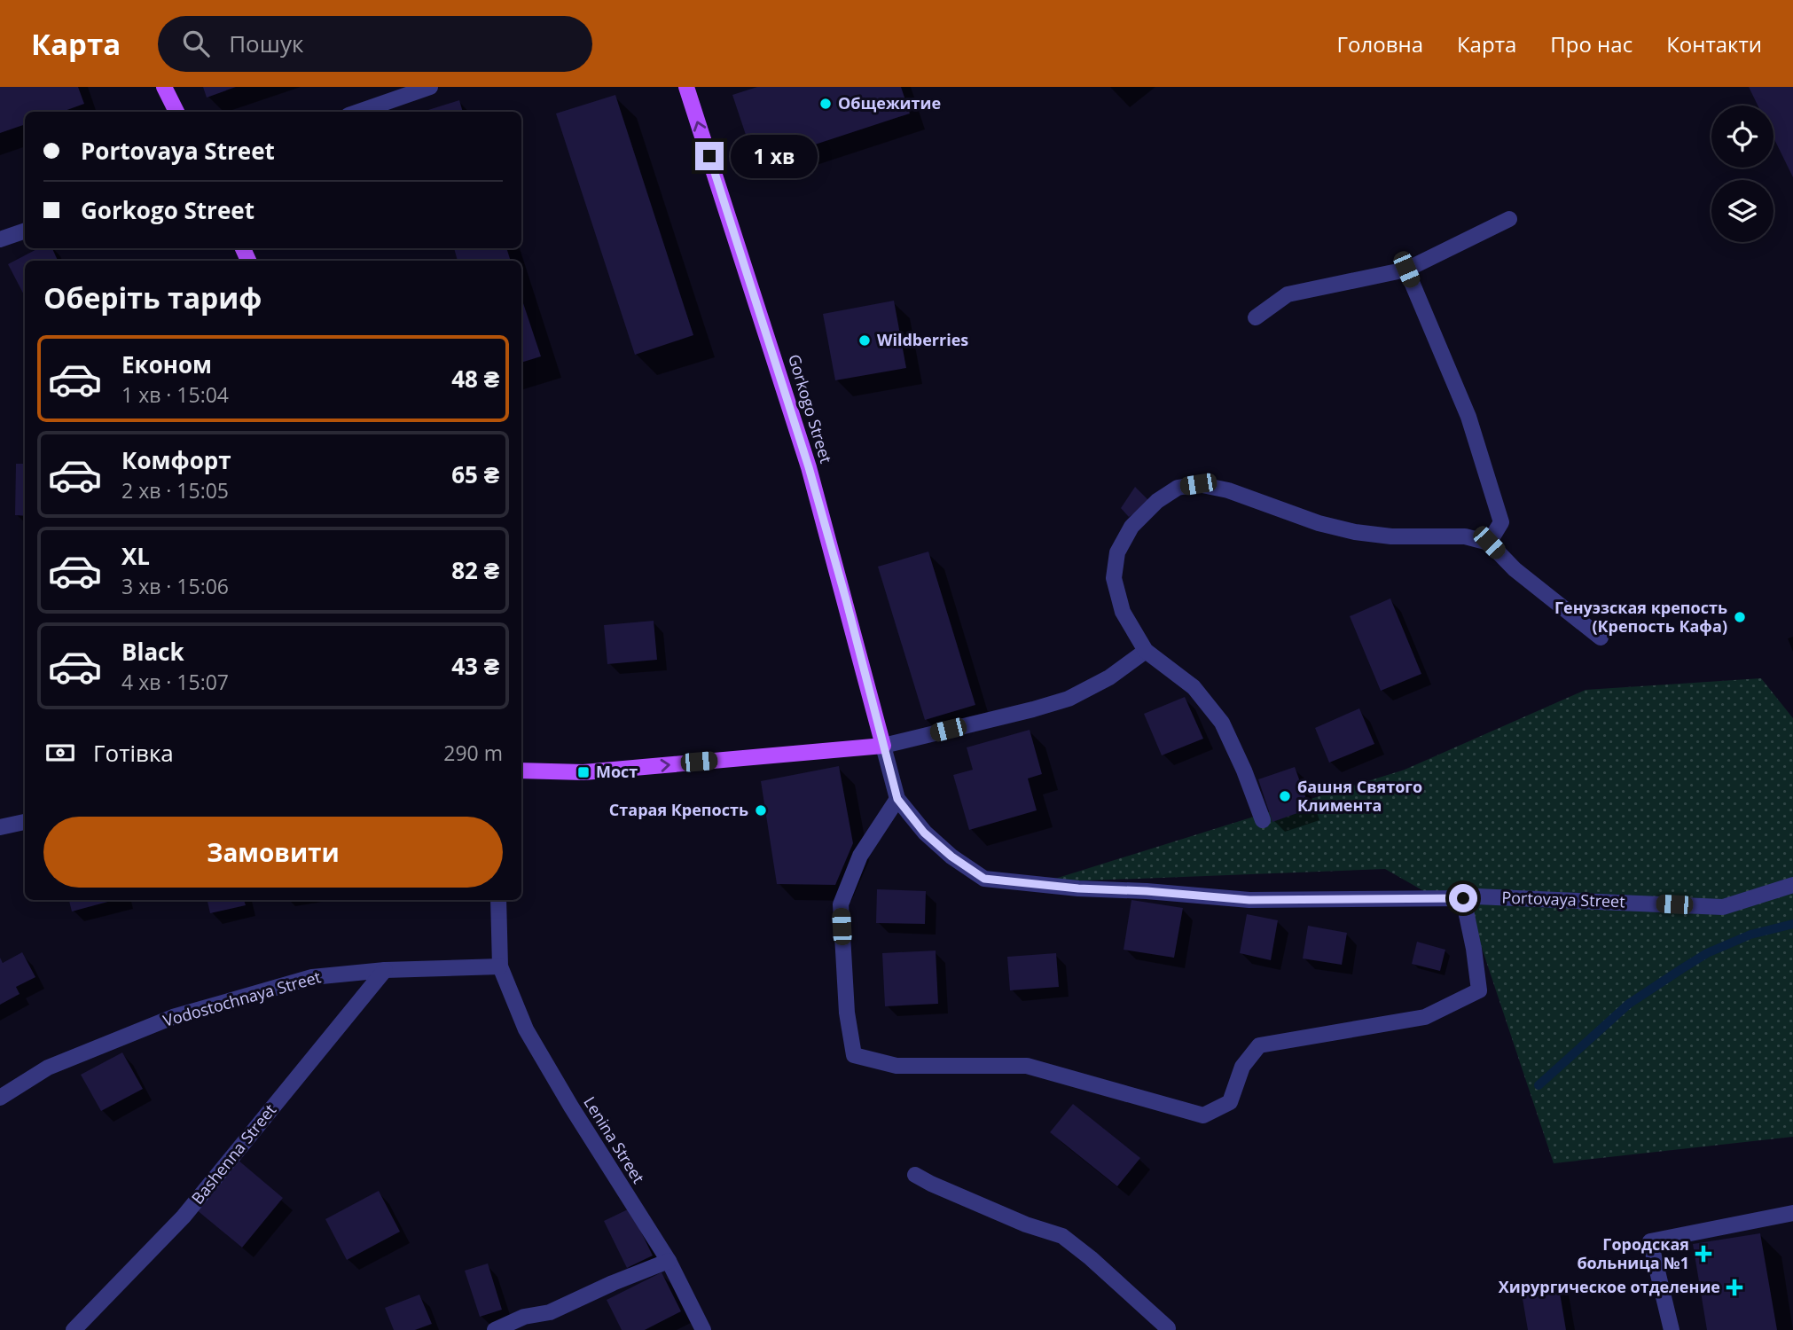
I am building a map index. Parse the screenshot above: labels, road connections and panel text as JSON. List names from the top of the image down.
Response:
{
  "streets": {
    "main road": ["Gorkogo Street"],
    "street": [
      "Portovaya Street",
      "Vodostochnaya Street",
      "Lenina Street",
      "Bashenna Street"
    ]
  },
  "crossings": [
    ["Gorkogo Street", "Portovaya Street"],
    ["Vodostochnaya Street", "Lenina Street"],
    ["Vodostochnaya Street", "Bashenna Street"]
  ],
  "one_way": ["Gorkogo Street"],
  "places": {
    "other": [
      "Общежитие",
      "Wildberries",
      "Генуэзская крепость (Крепость Кафа)",
      "башня Святого Климента",
      "Старая Крепость"
    ],
    "transit": ["Мост"],
    "health": ["Городская больница №1", "Хирургическое отделение"]
  },
  "page": {
    "header": "Карта",
    "search": "Пошук",
    "nav": [
      "Головна",
      "Карта",
      "Про нас",
      "Контакти"
    ],
    "banner": ["Portovaya Street", "Gorkogo Street"],
    "bubble": "1 хв",
    "heading": "Оберіть тариф",
    "list": [
      {
        "name": "Економ",
        "note": "1 хв · 15:04",
        "value": "48 ₴"
      },
      {
        "name": "Комфорт",
        "note": "2 хв · 15:05",
        "value": "65 ₴"
      },
      {
        "name": "XL",
        "note": "3 хв · 15:06",
        "value": "82 ₴"
      },
      {
        "name": "Black",
        "note": "4 хв · 15:07",
        "value": "43 ₴"
      }
    ],
    "pay": ["Готівка", "290 m"],
    "buttons": "Замовити"
  }
}
